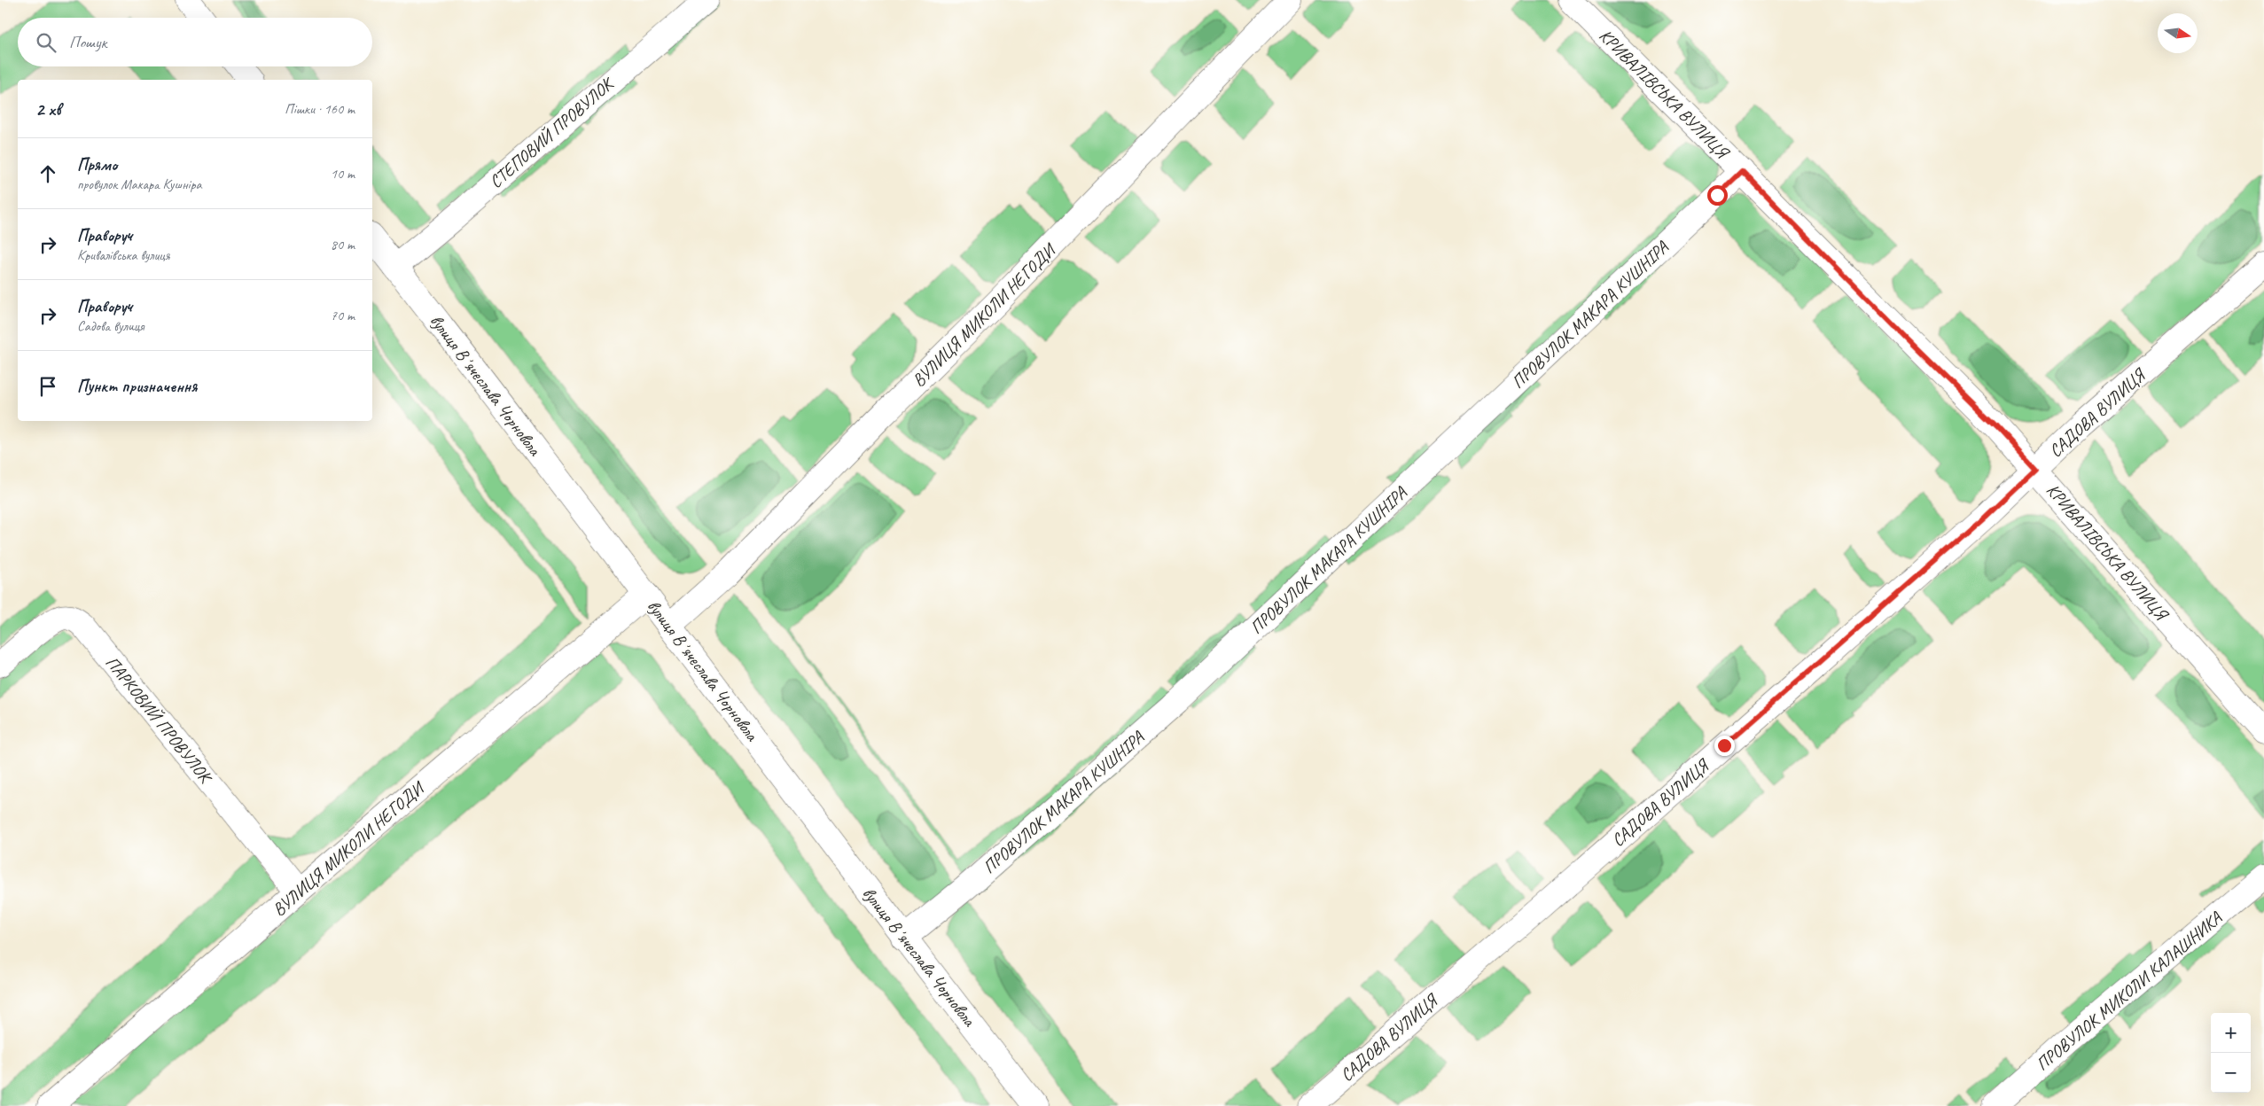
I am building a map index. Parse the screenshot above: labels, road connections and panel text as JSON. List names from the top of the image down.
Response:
{
  "streets": {
    "street": [
      "КРИВАЛІВСЬКА ВУЛИЦЯ",
      "СТЕПОВИЙ ПРОВУЛОК",
      "ПРОВУЛОК МАКАРА КУШНІРА",
      "ВУЛИЦЯ МИКОЛИ НЕГОДИ",
      "вулиця Вʼячеслава Чорновола",
      "САДОВА ВУЛИЦЯ",
      "ПАРКОВИЙ ПРОВУЛОК",
      "ПРОВУЛОК МИКОЛИ КАЛАШНИКА"
    ]
  },
  "crossings": [
    ["КРИВАЛІВСЬКА ВУЛИЦЯ", "ПРОВУЛОК МАКАРА КУШНІРА"],
    ["КРИВАЛІВСЬКА ВУЛИЦЯ", "САДОВА ВУЛИЦЯ"],
    ["СТЕПОВИЙ ПРОВУЛОК", "вулиця Вʼячеслава Чорновола"],
    ["ПРОВУЛОК МАКАРА КУШНІРА", "вулиця Вʼячеслава Чорновола"],
    ["ВУЛИЦЯ МИКОЛИ НЕГОДИ", "вулиця Вʼячеслава Чорновола"],
    ["ВУЛИЦЯ МИКОЛИ НЕГОДИ", "ПАРКОВИЙ ПРОВУЛОК"]
  ],
  "north": "right",
  "page": {
    "search": "Пошук",
    "heading": ["2 хв", "Пішки · 160 m"],
    "list": [
      ["Прямо", "провулок Макара Кушніра", "10 m"],
      ["Праворуч", "Кривалівська вулиця", "80 m"],
      ["Праворуч", "Садова вулиця", "70 m"],
      "Пункт призначення"
    ],
    "map_buttons": ["+", "−"]
  }
}
